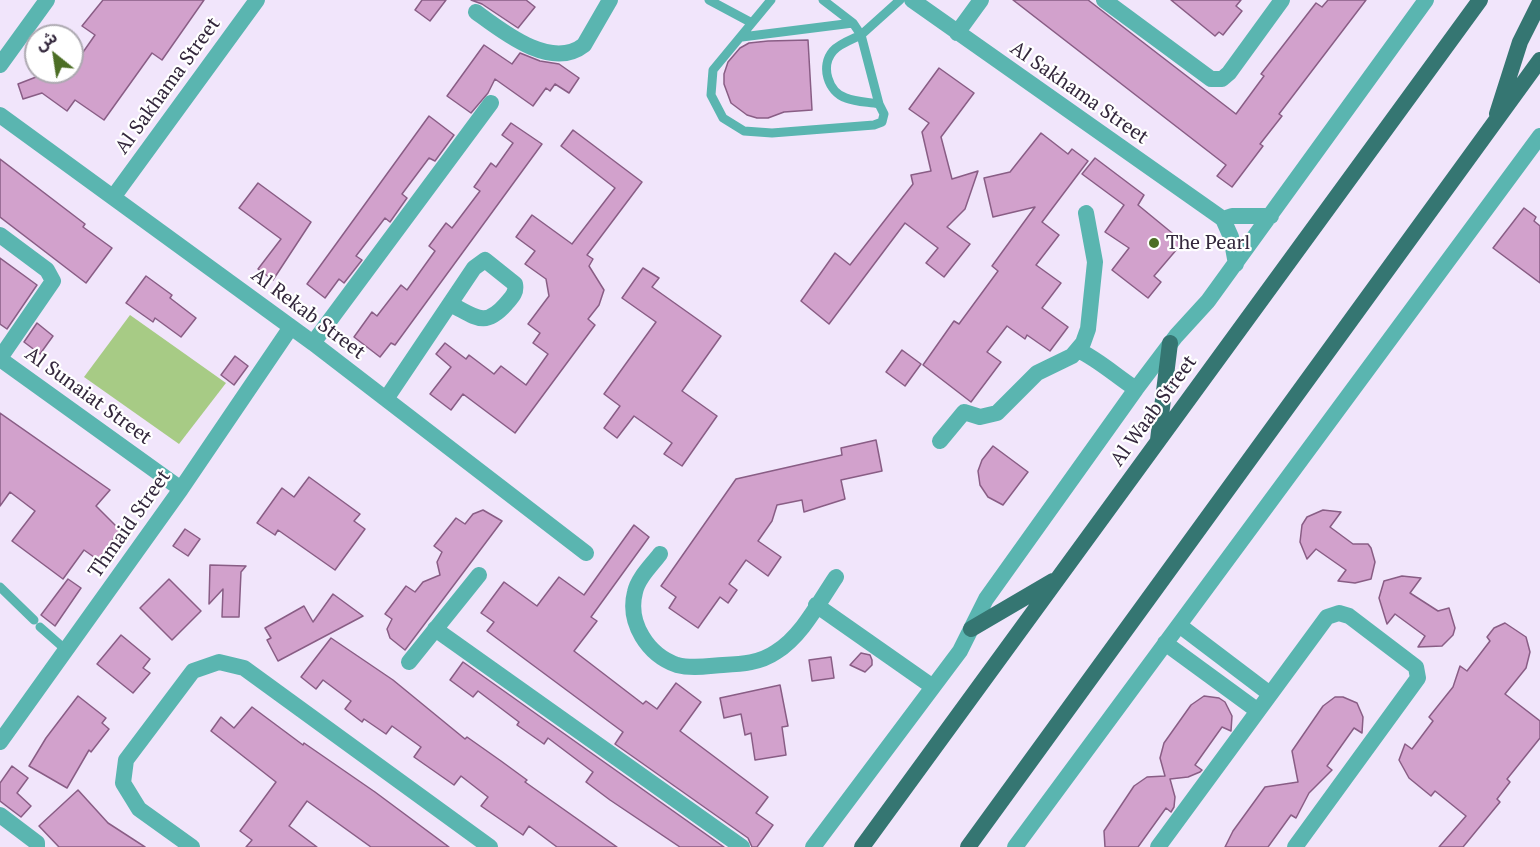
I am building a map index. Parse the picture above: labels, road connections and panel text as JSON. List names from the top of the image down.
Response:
{
  "streets": {
    "main road": ["Al Waab Street"],
    "street": [
      "Al Sakhama Street",
      "Al Rekab Street",
      "Al Sunaiat Street",
      "Thmaid Street"
    ]
  },
  "crossings": [
    ["Al Sakhama Street", "Al Rekab Street"],
    ["Al Rekab Street", "Thmaid Street"],
    ["Al Sunaiat Street", "Thmaid Street"]
  ],
  "places": ["The Pearl"],
  "north": "top left"
}
